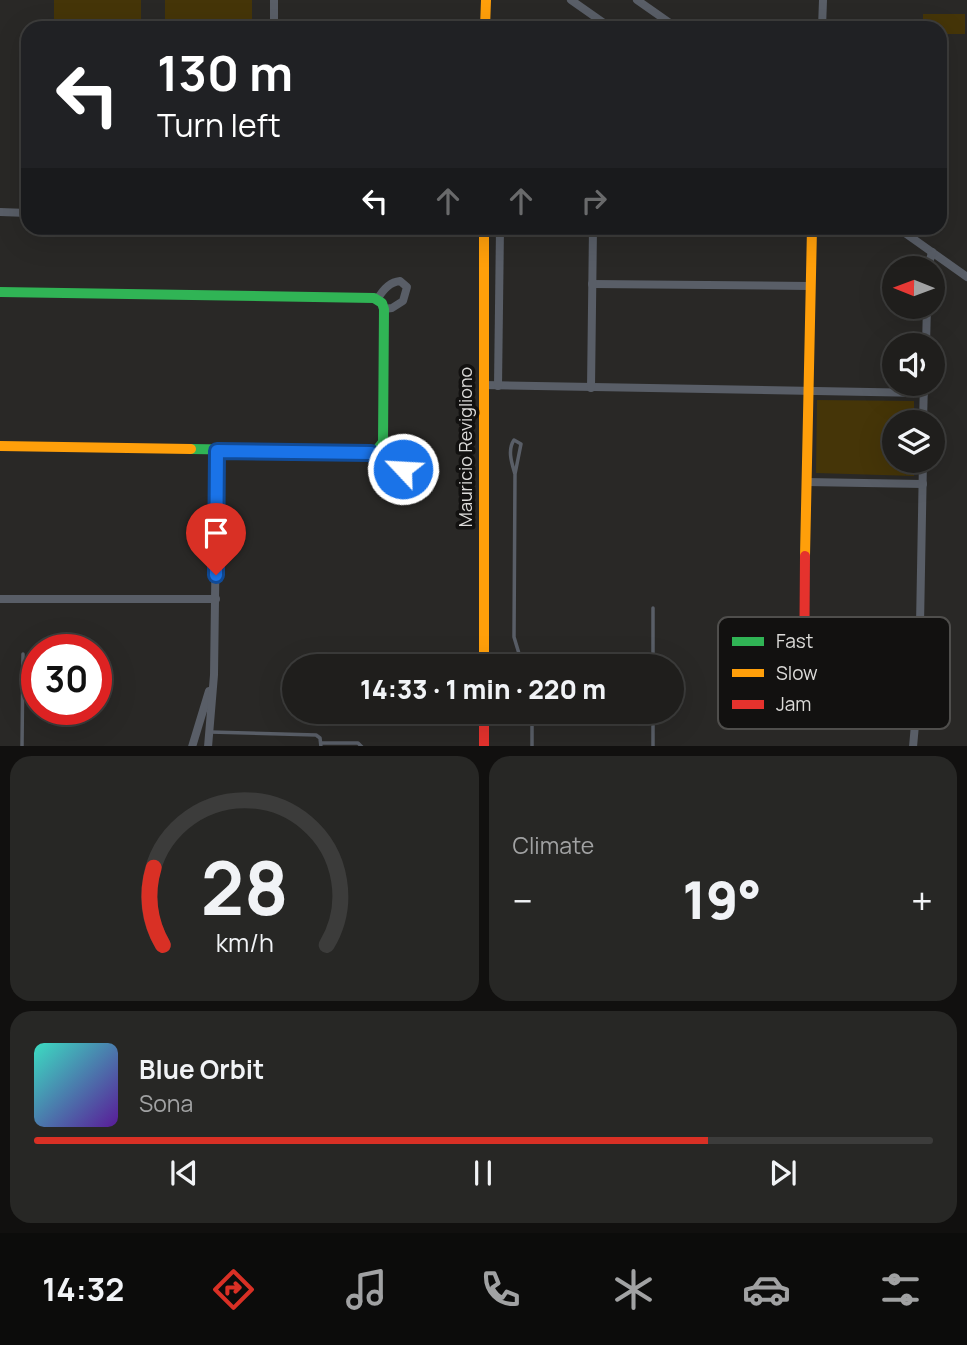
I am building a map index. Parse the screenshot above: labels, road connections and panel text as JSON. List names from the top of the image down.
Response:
{
  "streets": {
    "street": ["Mauricio Revigliono"]
  },
  "legend": ["Fast", "Slow", "Jam"],
  "north": "left",
  "page": {
    "turn": ["130 m", "Turn left"],
    "limit": "30",
    "trip": "14:33 · 1 min · 220 m",
    "tile": "Climate",
    "heat": ["−", "19°", "+"],
    "song": ["Blue Orbit", "Sona"],
    "tabs": "14:32",
    "gauge": ["28", "km/h"]
  }
}
